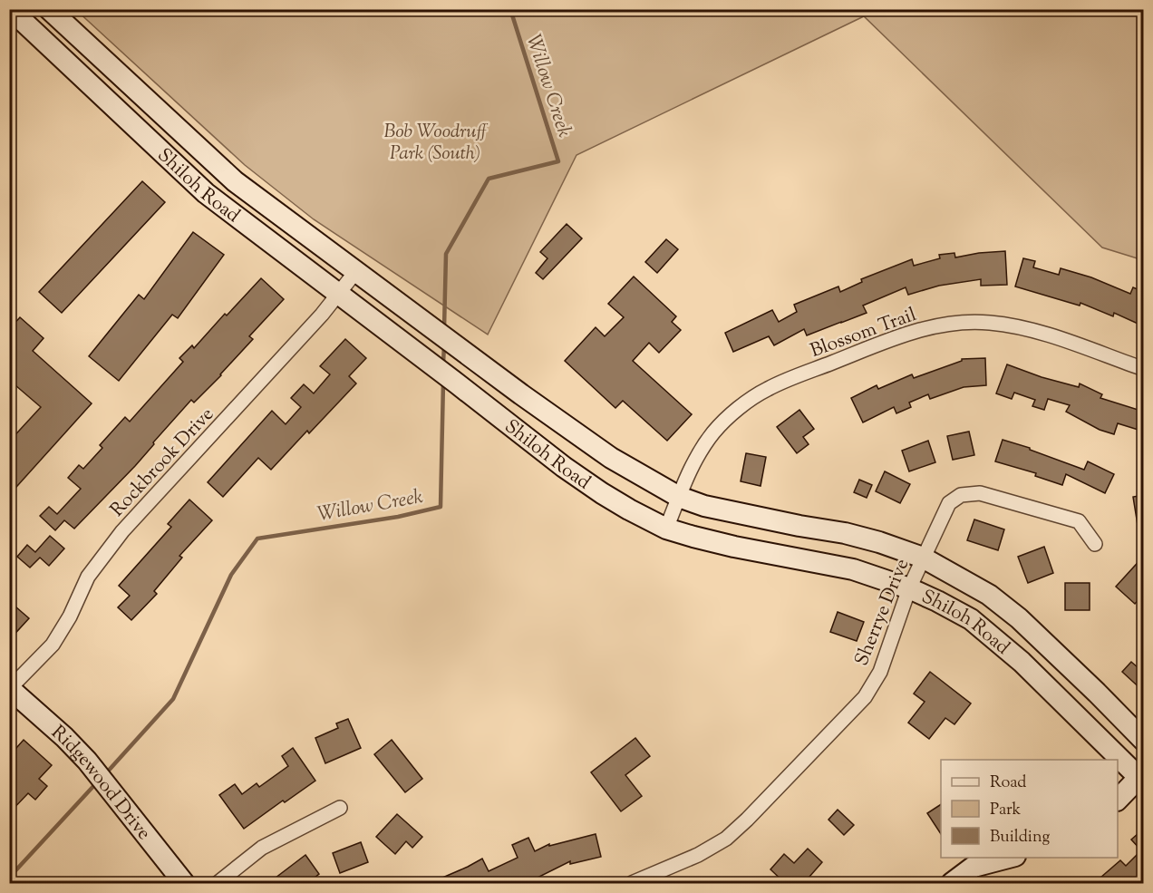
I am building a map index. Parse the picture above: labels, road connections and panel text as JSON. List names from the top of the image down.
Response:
{
  "streets": {
    "main road": ["Shiloh Road", "Ridgewood Drive"],
    "street": ["Blossom Trail", "Rockbrook Drive", "Sherrye Drive"]
  },
  "crossings": [
    ["Shiloh Road", "Blossom Trail"],
    ["Shiloh Road", "Rockbrook Drive"],
    ["Shiloh Road", "Sherrye Drive"],
    ["Rockbrook Drive", "Ridgewood Drive"]
  ],
  "water": ["Willow Creek"],
  "parks": ["Bob Woodruff Park (South)"],
  "legend": ["Road", "Park", "Building"]
}
